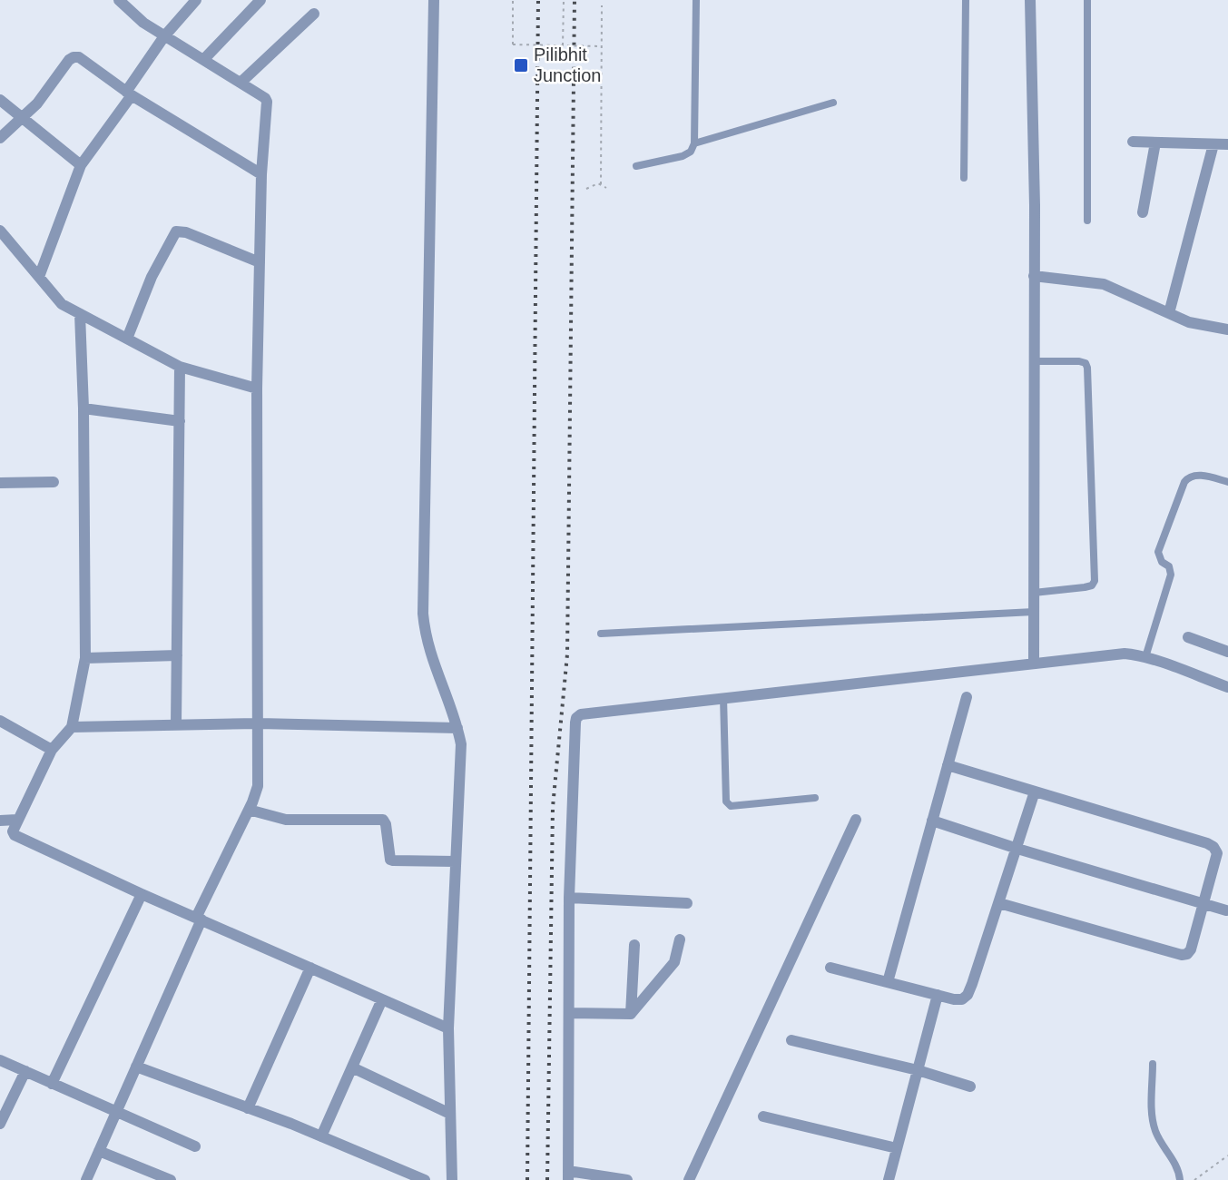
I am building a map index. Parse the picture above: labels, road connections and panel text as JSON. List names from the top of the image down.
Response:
{
  "places": {
    "transit": ["Pilibhit Junction"]
  }
}
